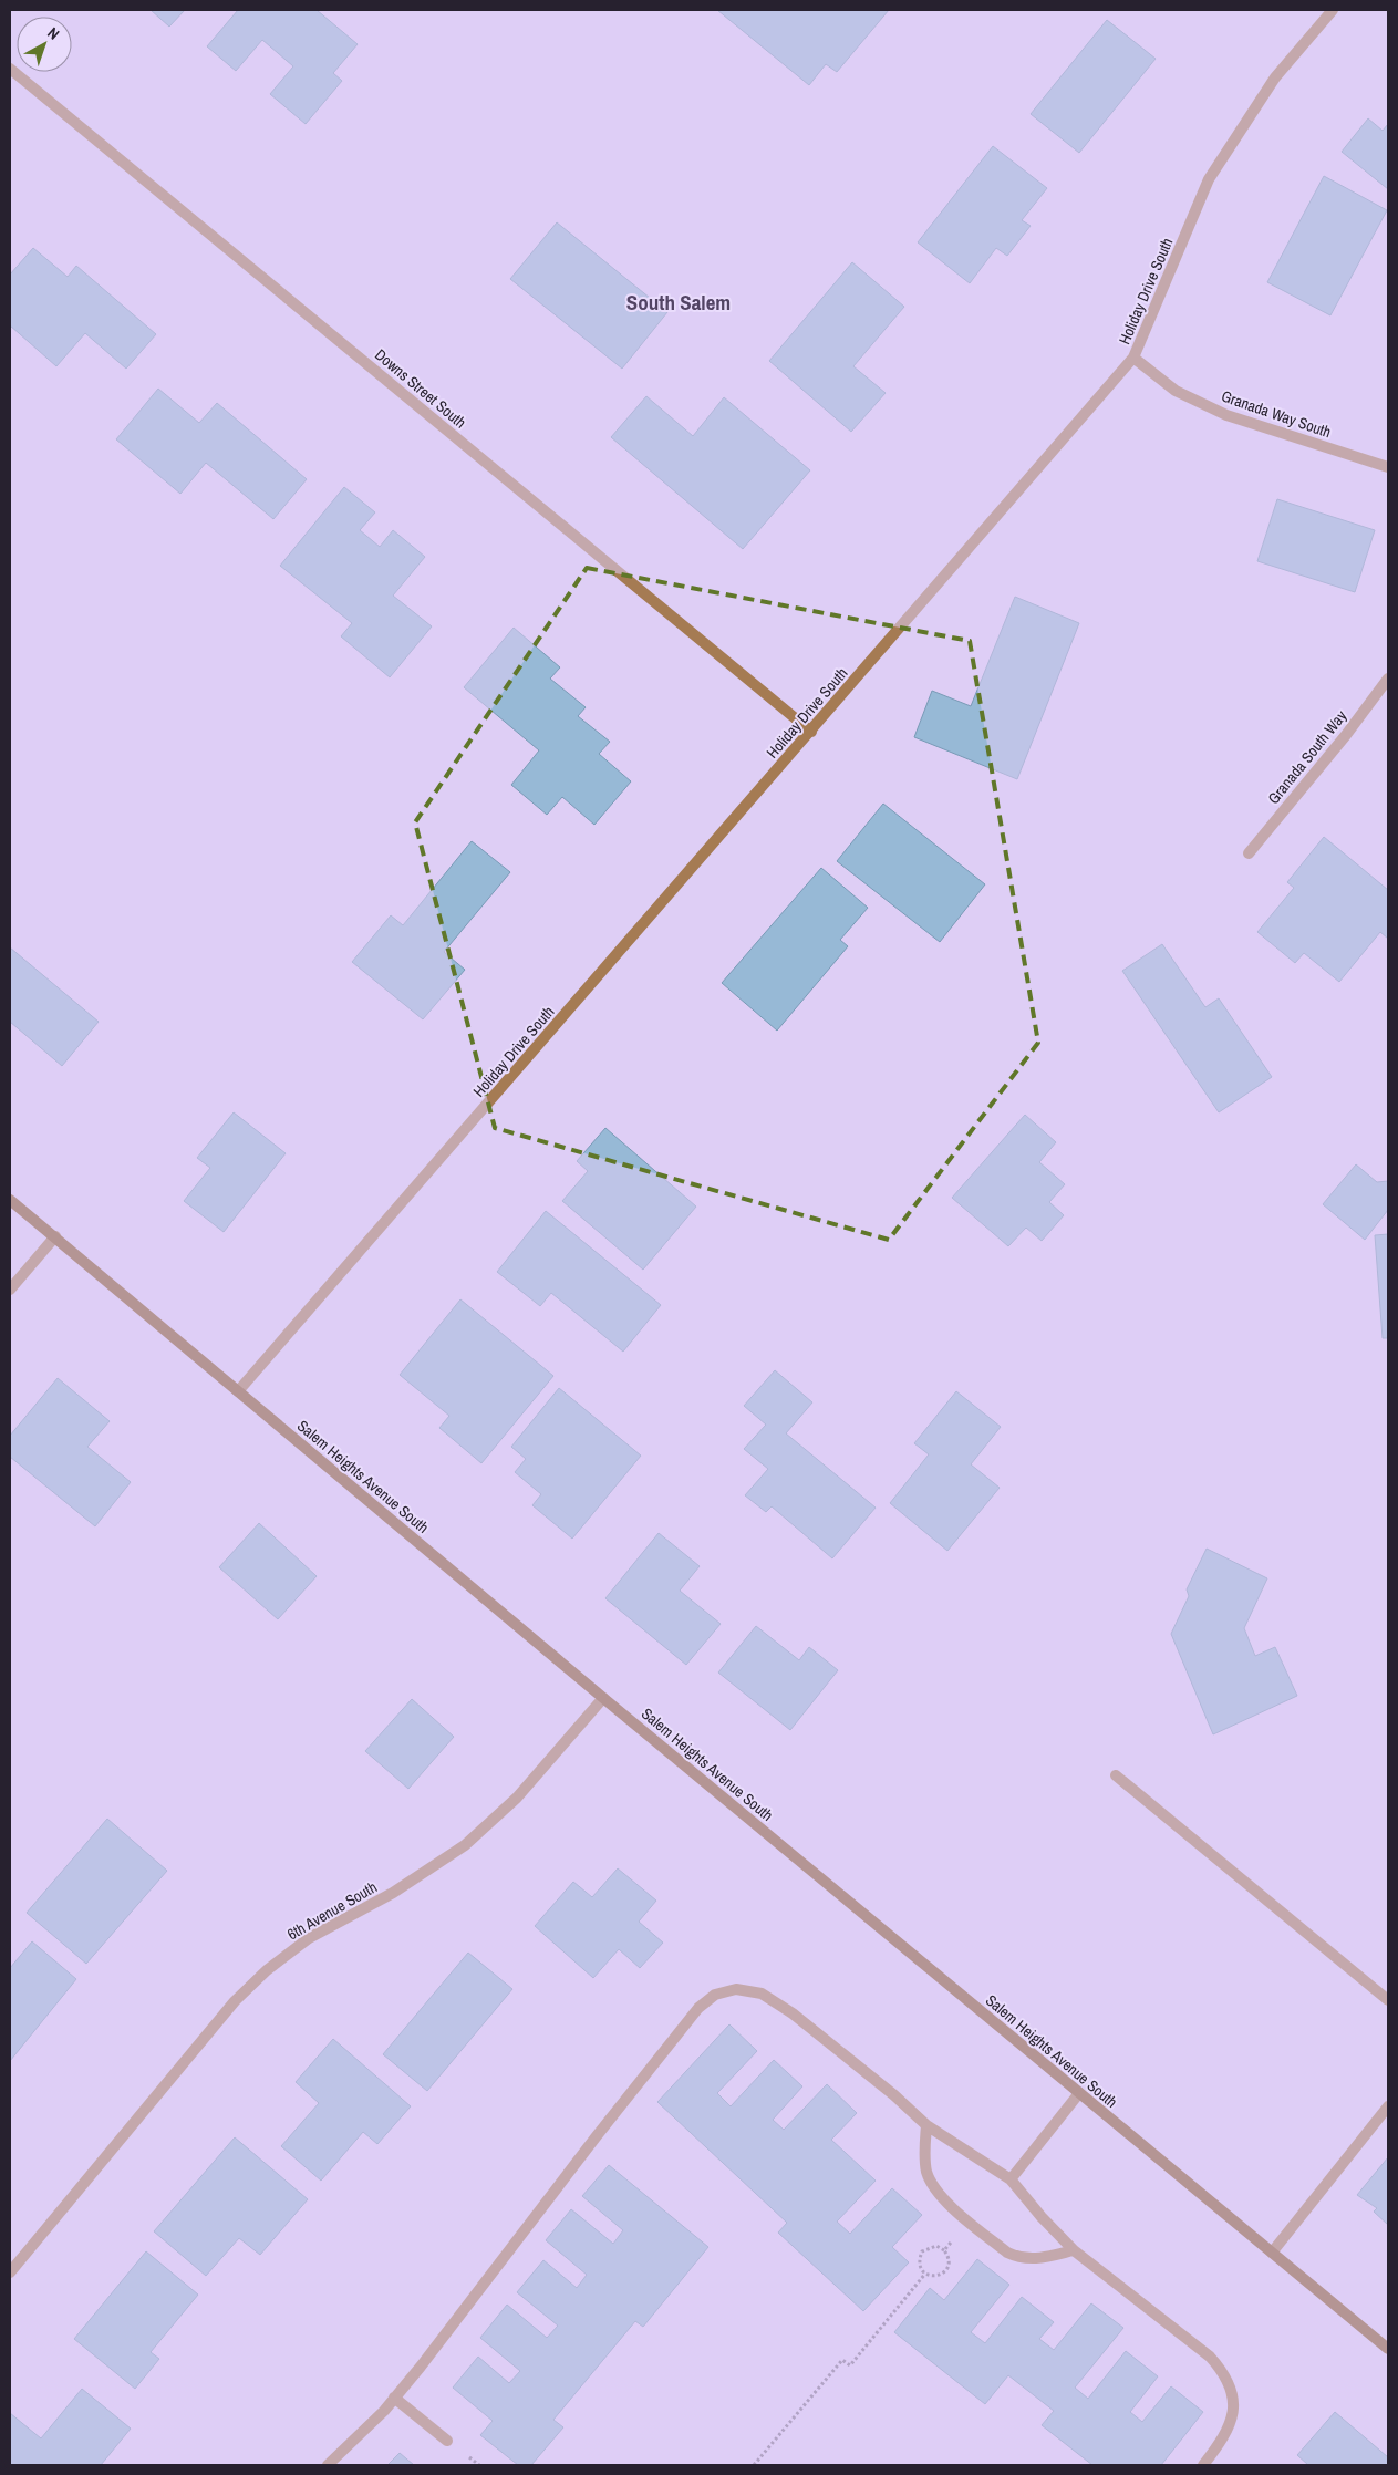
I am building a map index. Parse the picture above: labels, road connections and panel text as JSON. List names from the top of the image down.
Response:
{
  "streets": {
    "street": [
      "Holiday Drive South",
      "Downs Street South",
      "Granada Way South",
      "Granada South Way",
      "Salem Heights Avenue South",
      "6th Avenue South"
    ]
  },
  "crossings": [
    ["Holiday Drive South", "Downs Street South"],
    ["Holiday Drive South", "Granada Way South"],
    ["Holiday Drive South", "Salem Heights Avenue South"],
    ["Salem Heights Avenue South", "6th Avenue South"]
  ],
  "districts": ["South Salem"],
  "north": "top right"
}
